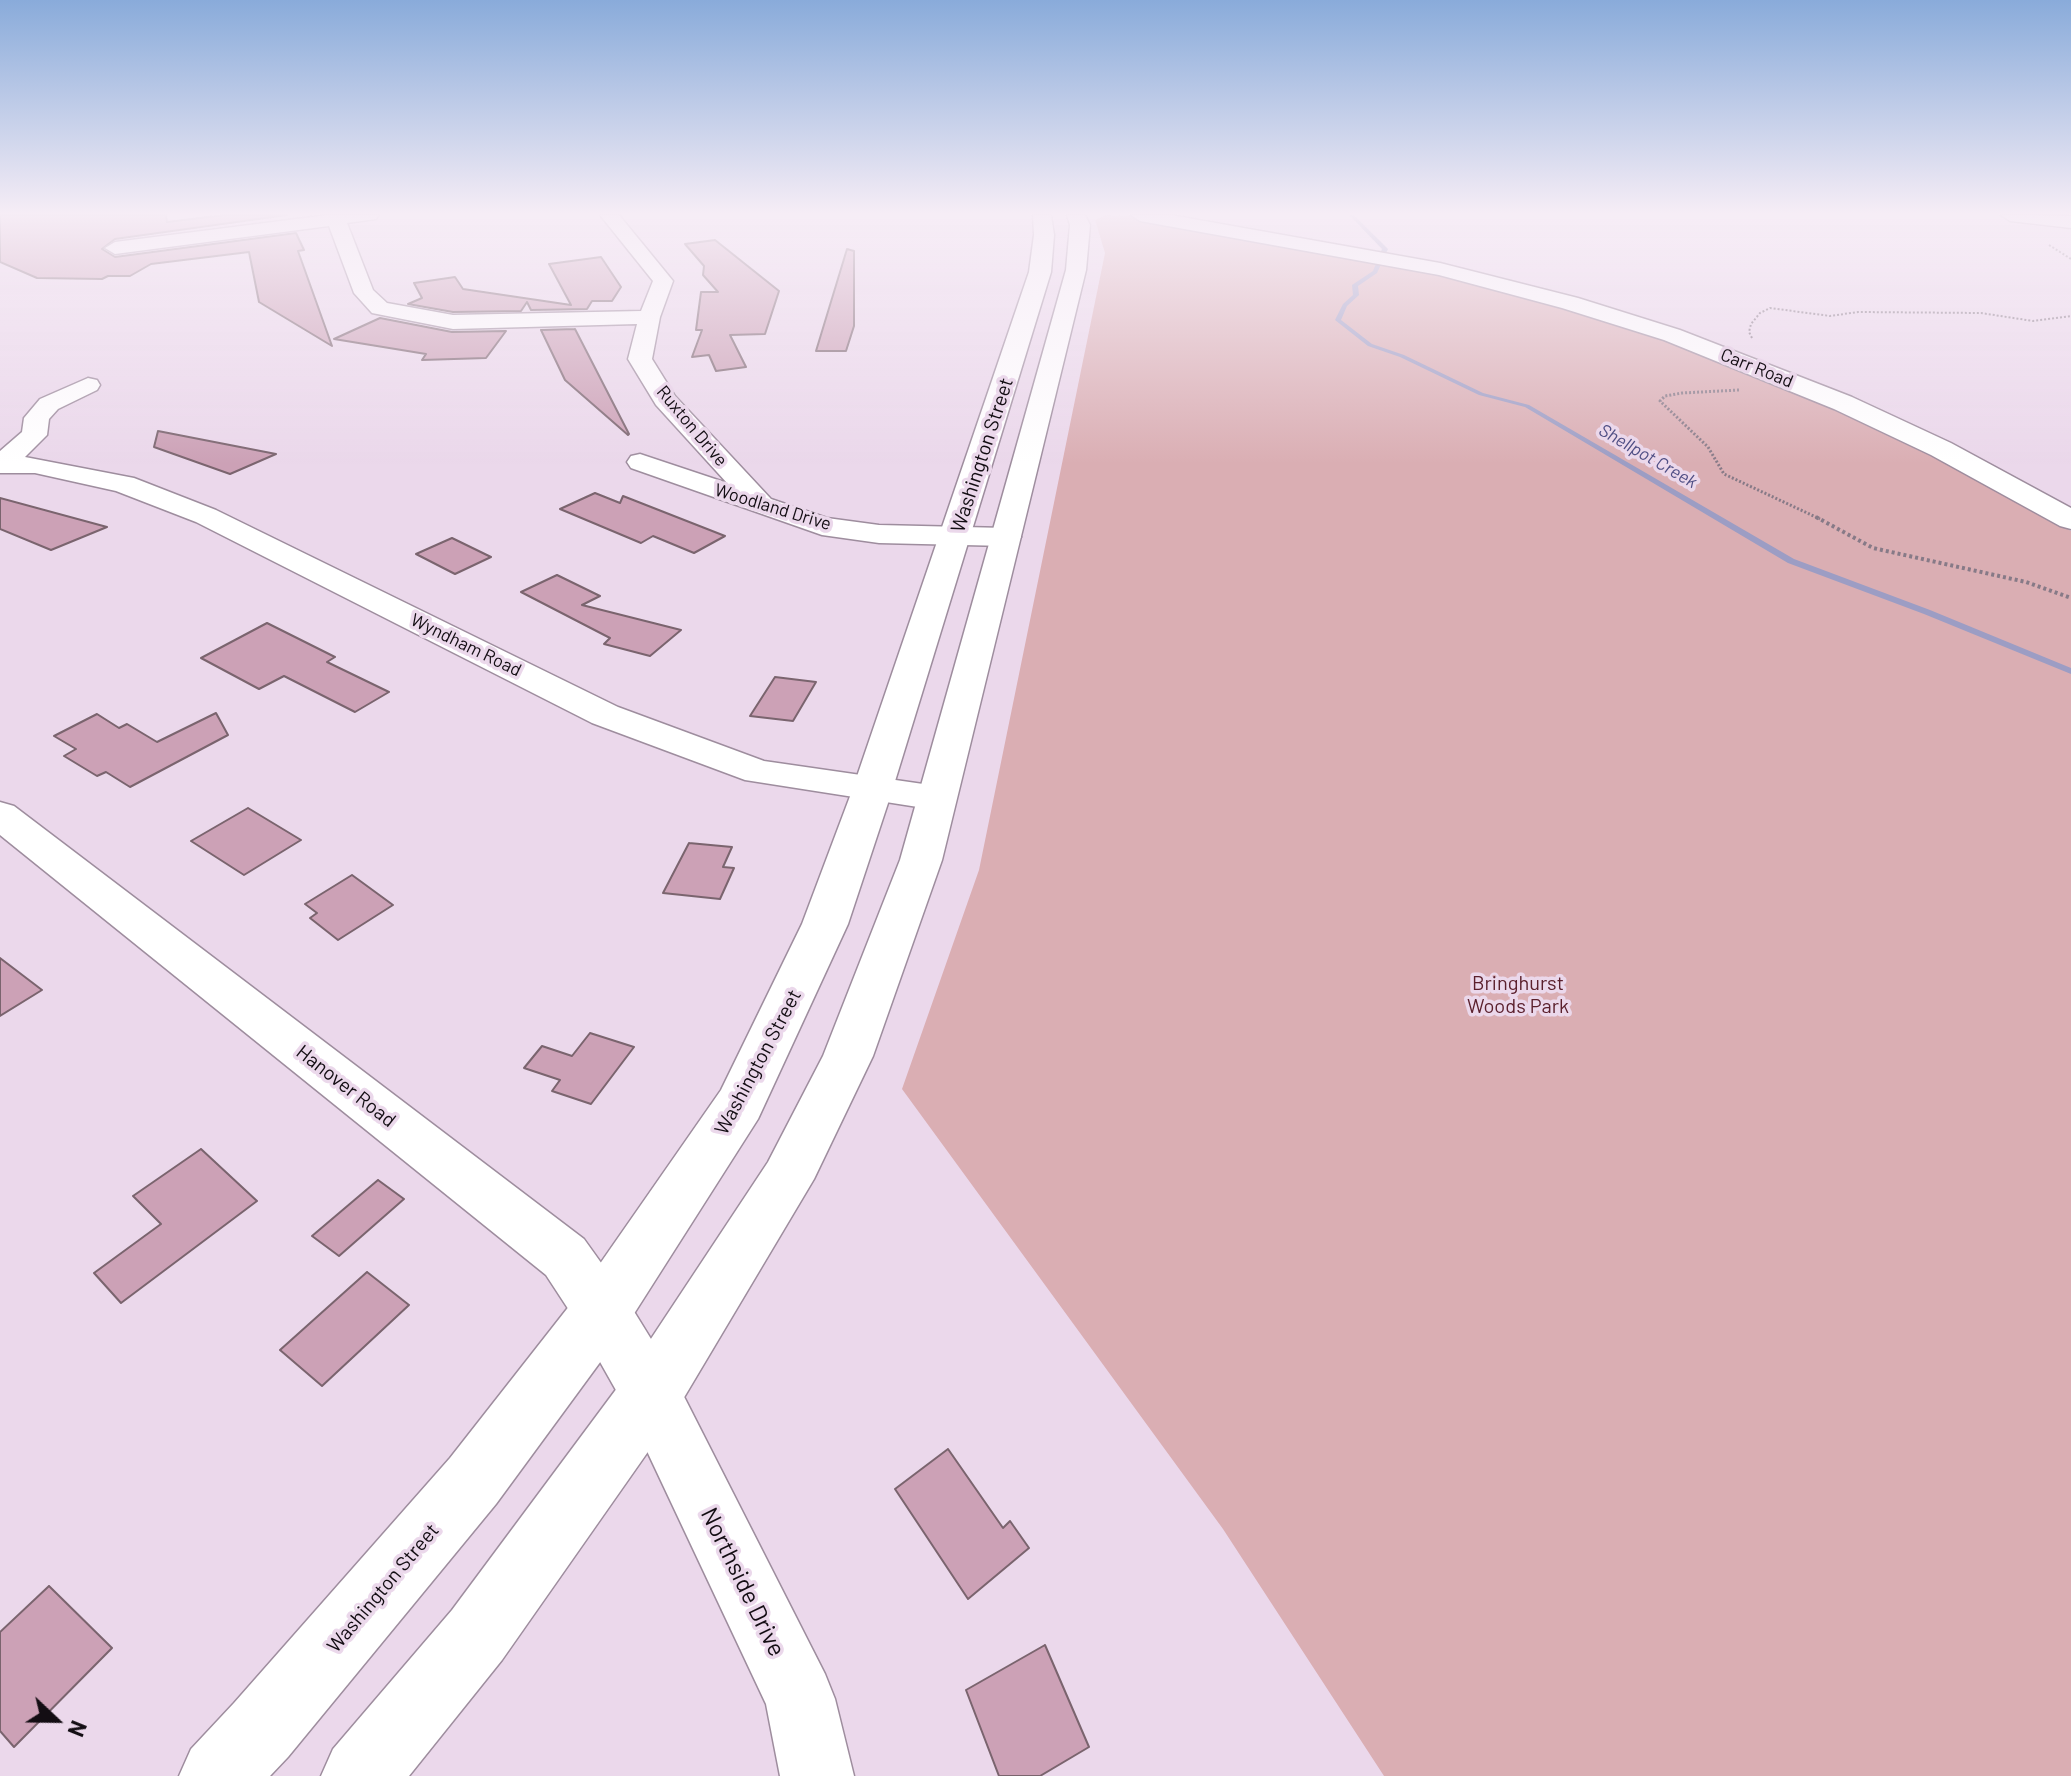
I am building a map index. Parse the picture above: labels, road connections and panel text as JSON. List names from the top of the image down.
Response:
{
  "streets": {
    "main road": ["Carr Road", "Washington Street"],
    "street": [
      "Ruxton Drive",
      "Woodland Drive",
      "Wyndham Road",
      "Hanover Road",
      "Northside Drive"
    ]
  },
  "crossings": [
    ["Ruxton Drive", "Woodland Drive"],
    ["Washington Street", "Woodland Drive"],
    ["Washington Street", "Wyndham Road"],
    ["Washington Street", "Hanover Road"],
    ["Washington Street", "Northside Drive"],
    ["Hanover Road", "Northside Drive"]
  ],
  "water": ["Shellpot Creek"],
  "parks": ["Bringhurst Woods Park"],
  "north": "right"
}
